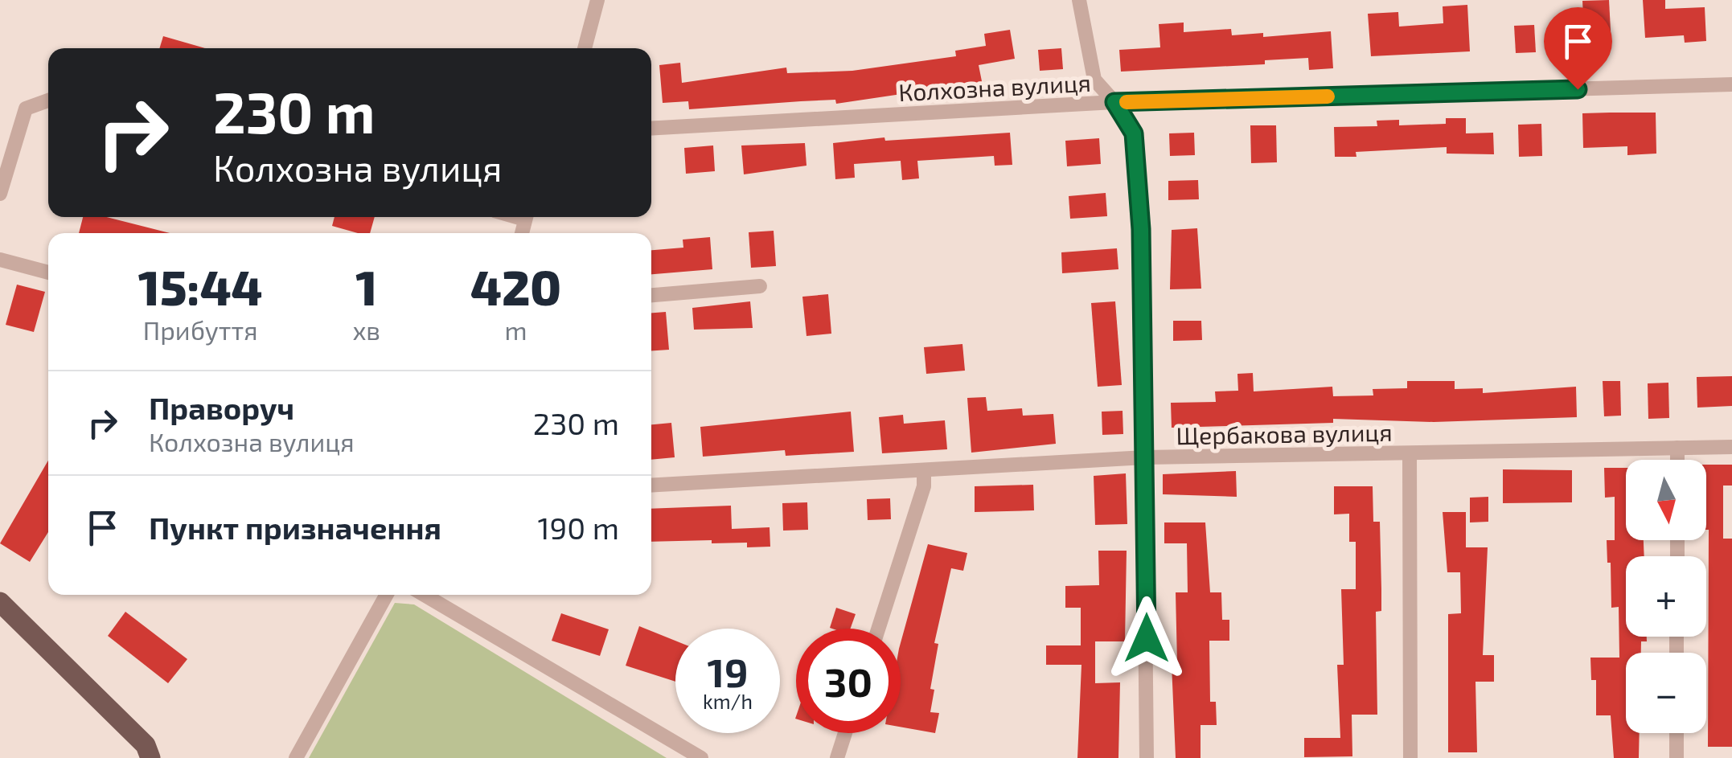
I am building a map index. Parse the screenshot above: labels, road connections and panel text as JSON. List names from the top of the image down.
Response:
{
  "streets": {
    "street": ["Колхозна вулиця", "Щербакова вулиця"]
  },
  "north": "bottom",
  "page": {
    "turn": ["230 m", "Колхозна вулиця"],
    "eta": [
      "15:44",
      "Прибуття",
      "1",
      "хв",
      "420",
      "m"
    ],
    "list": [
      {
        "name": "Праворуч",
        "note": "Колхозна вулиця",
        "value": "230 m"
      },
      {
        "name": "Пункт призначення",
        "value": "190 m"
      }
    ],
    "map_buttons": ["+", "−"],
    "speed": "19 km/h",
    "limit": "30"
  }
}
